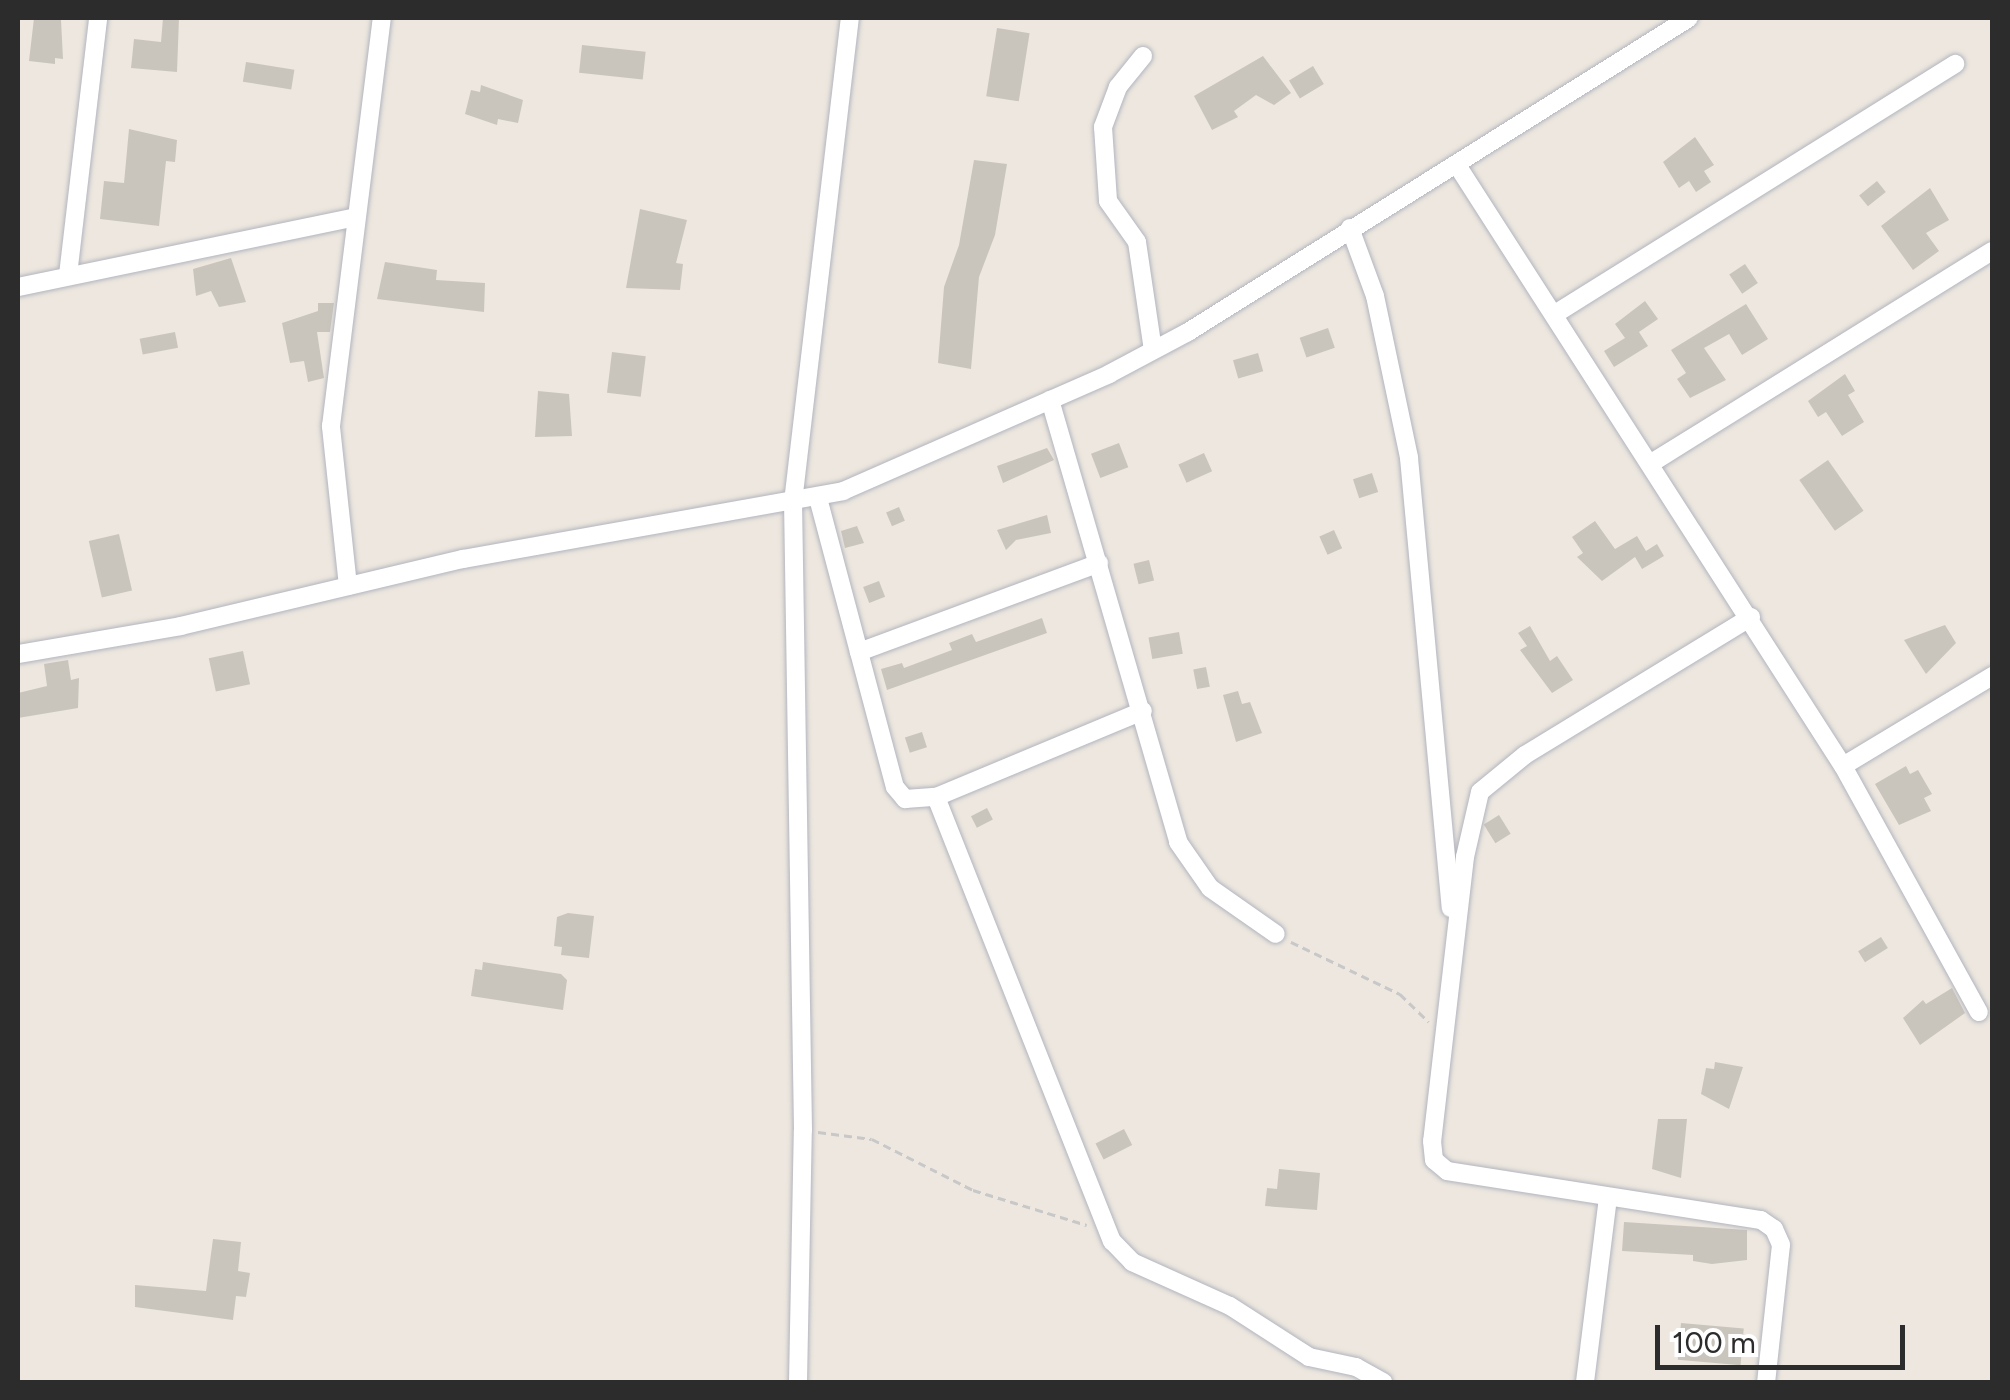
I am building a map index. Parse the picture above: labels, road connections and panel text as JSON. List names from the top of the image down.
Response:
{
  "scale_bar": "100 m"
}
